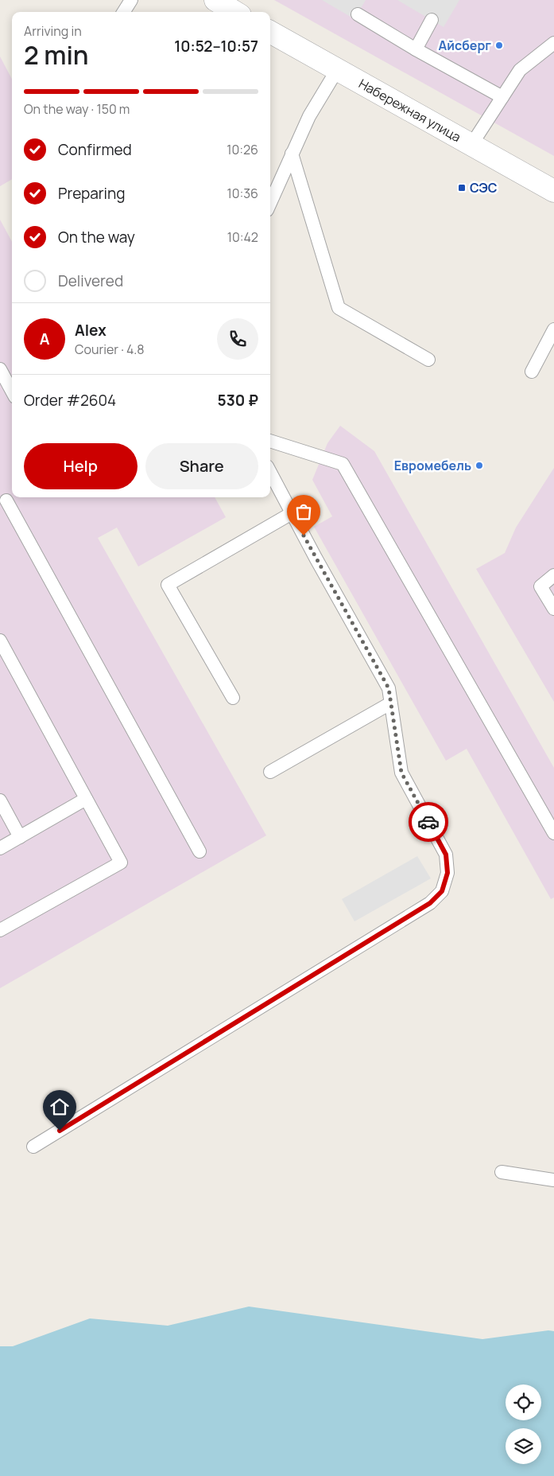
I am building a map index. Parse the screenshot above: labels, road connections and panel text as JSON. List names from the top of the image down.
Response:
{
  "streets": {
    "street": ["Набережная улица"]
  },
  "places": {
    "other": ["Айсберг", "Евромебель"],
    "transit": ["СЭС"]
  },
  "page": {
    "heading": ["2 min", "Arriving in", "10:52–10:57"],
    "panel": [
      "Alex",
      "Courier · 4.8",
      "Order #2604",
      "530 ₽"
    ],
    "bar": "On the way · 150 m",
    "list": [
      ["Confirmed", "10:26"],
      ["Preparing", "10:36"],
      ["On the way", "10:42"],
      "Delivered"
    ],
    "round": "A",
    "buttons": ["Help", "Share"]
  }
}
